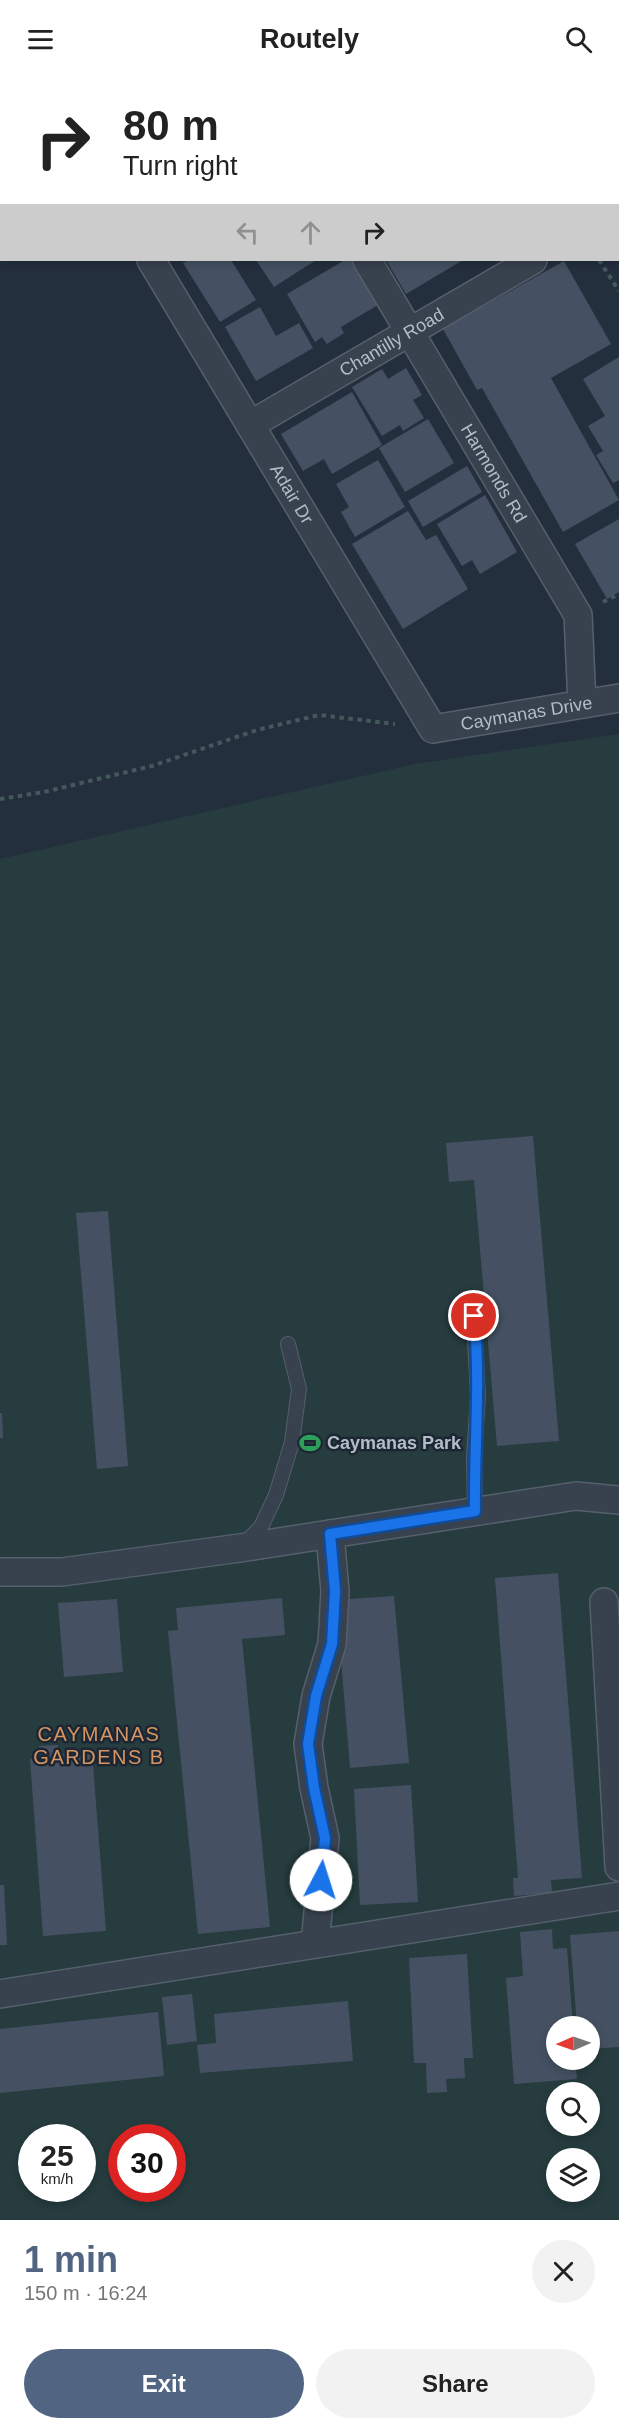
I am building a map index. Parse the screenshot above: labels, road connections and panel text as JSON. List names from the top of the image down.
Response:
{
  "streets": {
    "street": [
      "Chantilly Road",
      "Harmonds Rd",
      "Adair Dr",
      "Caymanas Drive"
    ]
  },
  "crossings": [
    ["Chantilly Road", "Harmonds Rd"],
    ["Chantilly Road", "Adair Dr"],
    ["Harmonds Rd", "Caymanas Drive"],
    ["Adair Dr", "Caymanas Drive"]
  ],
  "districts": ["CAYMANAS GARDENS B"],
  "places": {
    "sports": ["Caymanas Park"]
  },
  "north": "left",
  "page": {
    "header": "Routely",
    "turn": ["80 m", "Turn right"],
    "speed": "25 km/h",
    "limit": "30",
    "heading": ["1 min", "150 m · 16:24"],
    "buttons": ["Exit", "Share"]
  }
}
